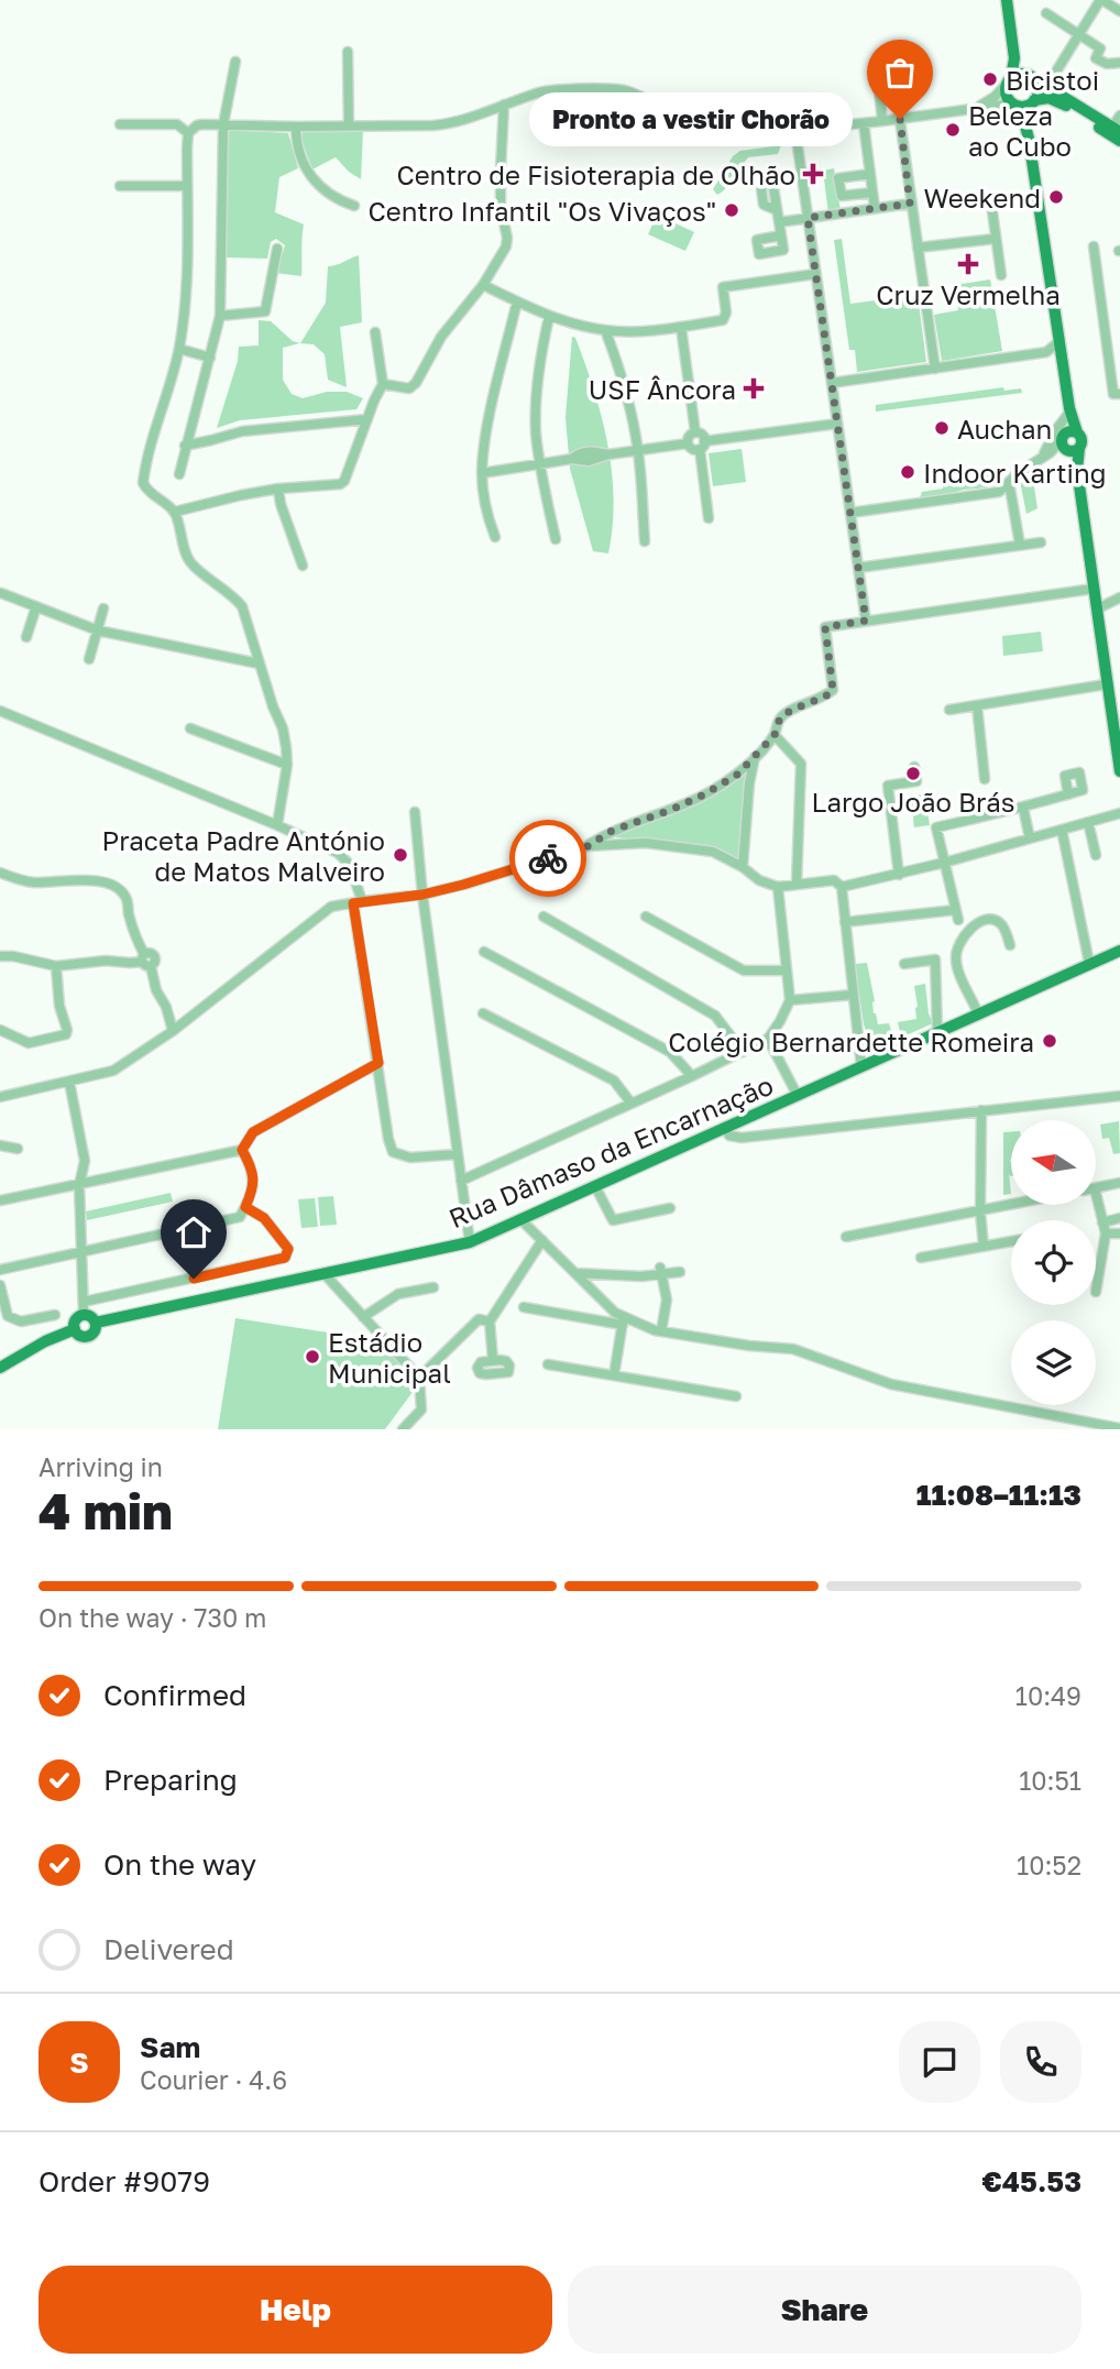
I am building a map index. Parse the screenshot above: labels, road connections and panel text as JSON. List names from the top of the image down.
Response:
{
  "streets": {
    "main road": ["Rua Dâmaso da Encarnação"]
  },
  "places": {
    "other": [
      "Bicistoi",
      "Pronto a vestir Chorão",
      "Beleza ao Cubo",
      "Weekend",
      "Centro Infantil \"Os Vivaços\"",
      "Auchan",
      "Indoor Karting",
      "Largo João Brás",
      "Praceta Padre António de Matos Malveiro",
      "Colégio Bernardette Romeira",
      "Estádio Municipal"
    ],
    "health": ["Centro de Fisioterapia de Olhão", "Cruz Vermelha", "USF Âncora"]
  },
  "north": "left",
  "page": {
    "bubble": "Pronto a vestir Chorão",
    "heading": ["4 min", "Arriving in", "11:08–11:13"],
    "panel": [
      "Sam",
      "Courier · 4.6",
      "Order #9079",
      "€45.53"
    ],
    "bar": "On the way · 730 m",
    "list": [
      ["Confirmed", "10:49"],
      ["Preparing", "10:51"],
      ["On the way", "10:52"],
      "Delivered"
    ],
    "round": "S",
    "buttons": ["Help", "Share"]
  }
}
